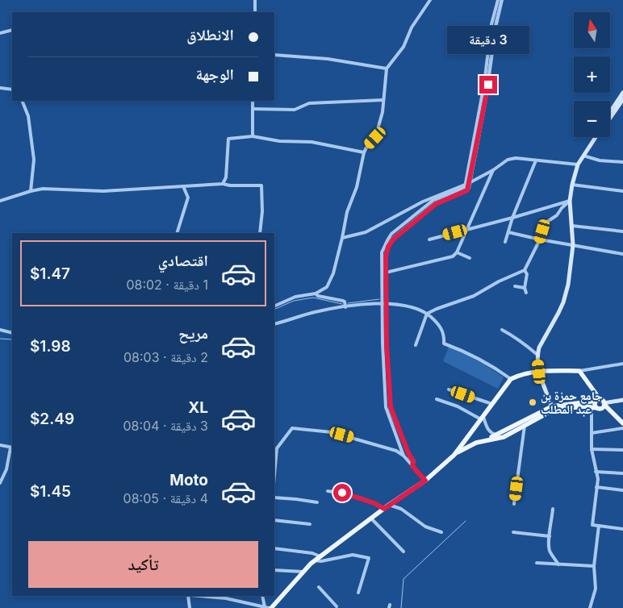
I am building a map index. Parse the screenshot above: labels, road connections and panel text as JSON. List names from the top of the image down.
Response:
{
  "places": ["جامع حمزة بن عبد المطلب"],
  "north": "top",
  "page": {
    "map_buttons": ["+", "−"],
    "banner": ["الانطلاق", "الوجهة"],
    "bubble": "3 دقيقة",
    "list": [
      {
        "name": "اقتصادي",
        "note": "1 دقيقة · 08:02",
        "value": "$1.47"
      },
      {
        "name": "مريح",
        "note": "2 دقيقة · 08:03",
        "value": "$1.98"
      },
      {
        "name": "XL",
        "note": "3 دقيقة · 08:04",
        "value": "$2.49"
      },
      {
        "name": "Moto",
        "note": "4 دقيقة · 08:05",
        "value": "$1.45"
      }
    ],
    "buttons": "تأكيد"
  }
}
